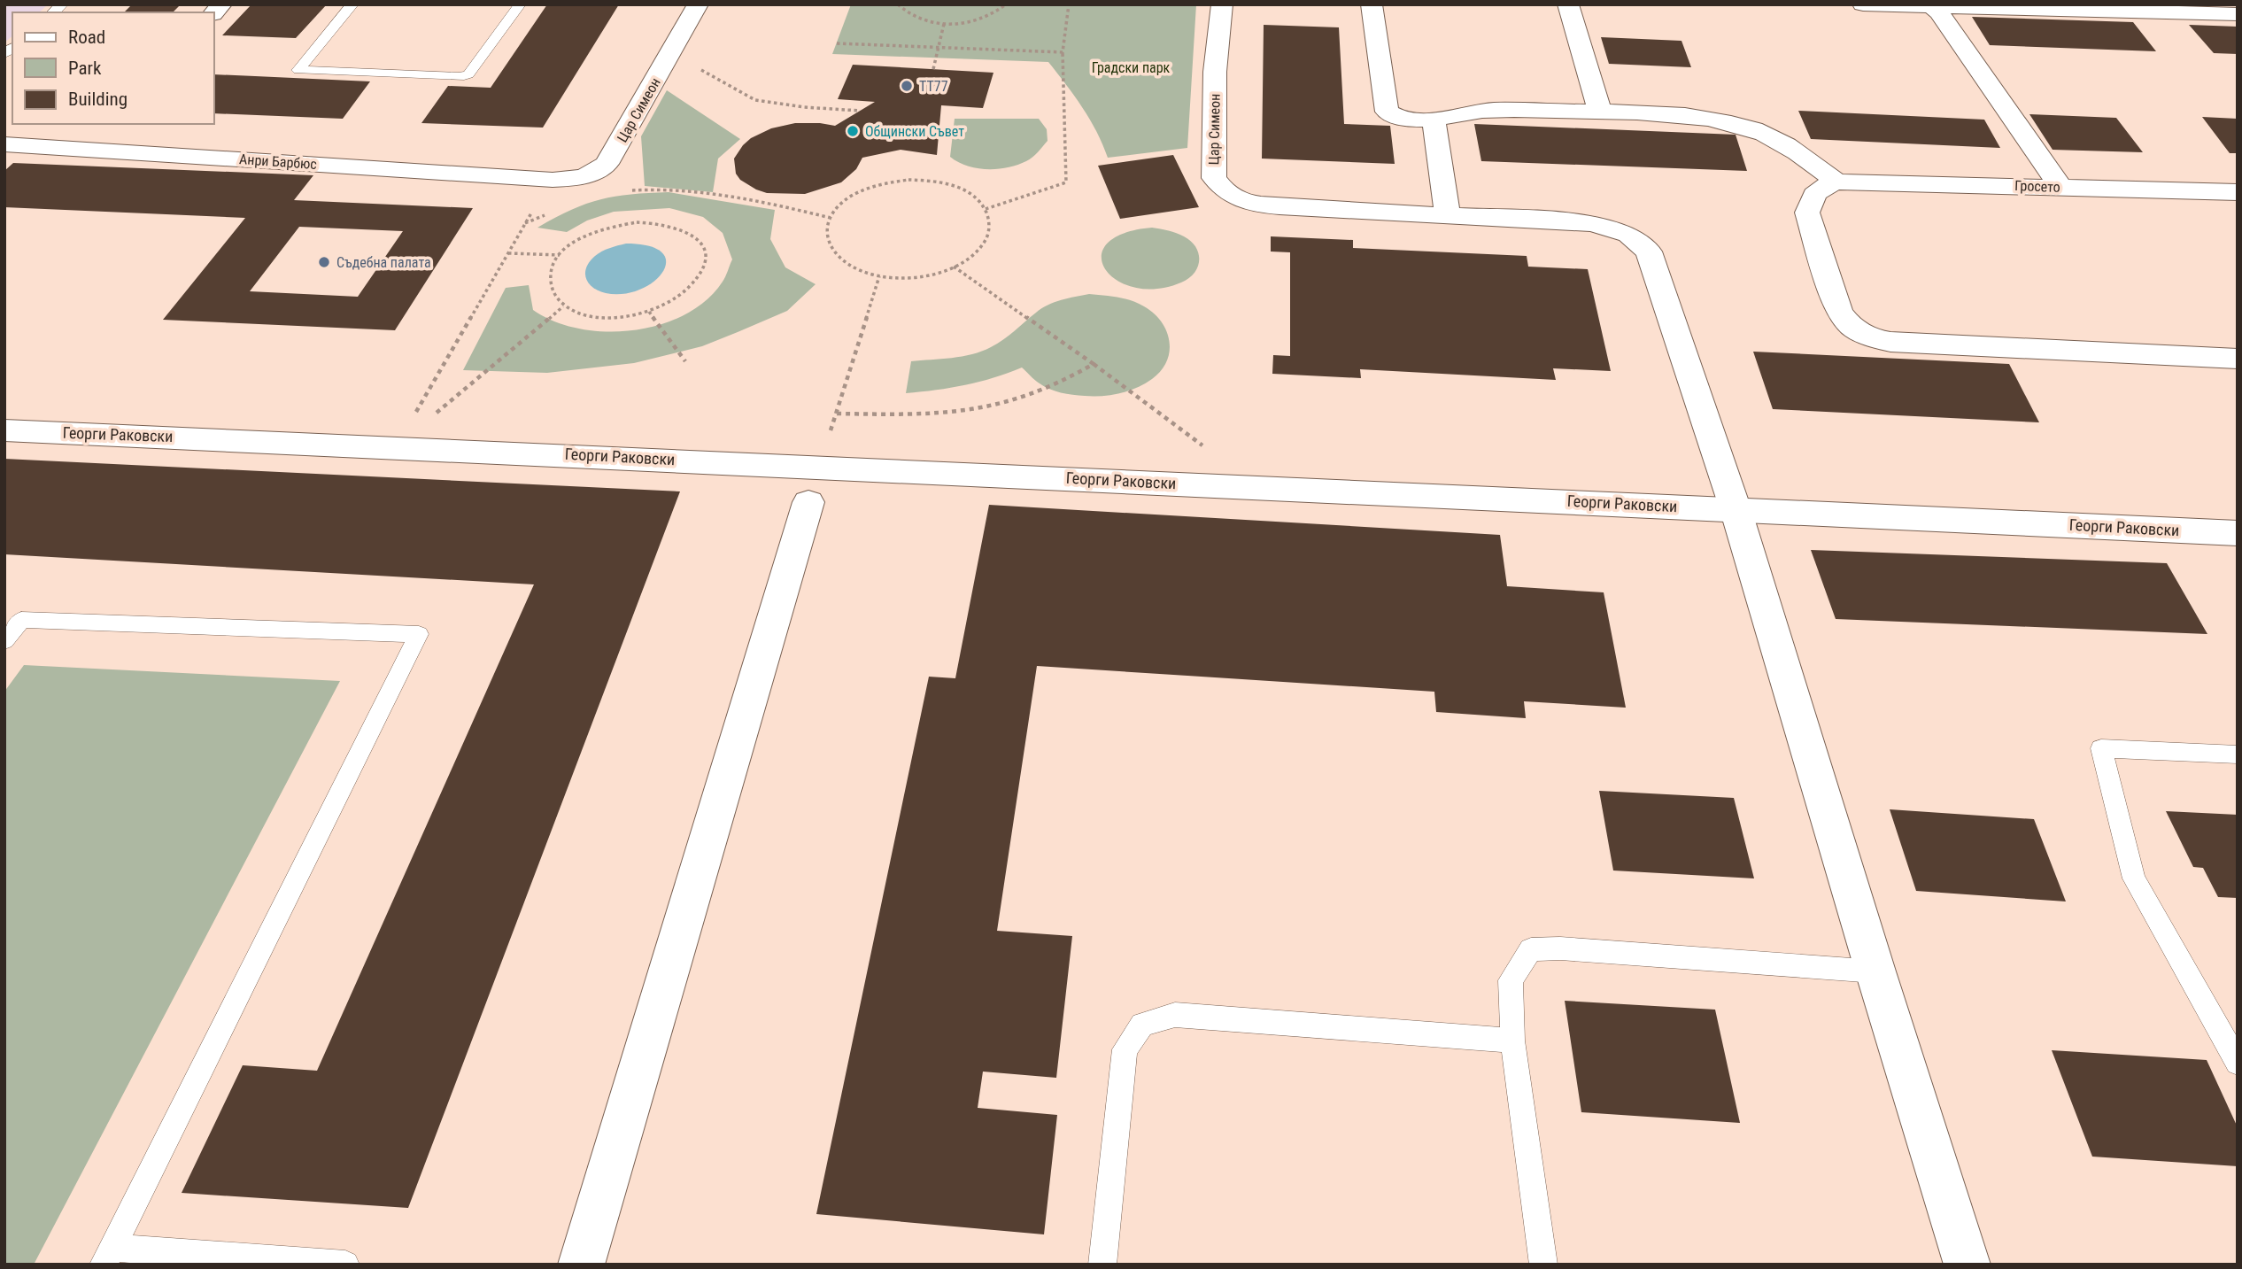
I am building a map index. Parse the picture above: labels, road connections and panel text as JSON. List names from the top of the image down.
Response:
{
  "streets": {
    "street": [
      "Цар Симеон",
      "Анри Барбюс",
      "Гросето",
      "Георги Раковски"
    ]
  },
  "crossings": [
    ["Цар Симеон", "Анри Барбюс"],
    ["Цар Симеон", "Георги Раковски"]
  ],
  "parks": ["Градски парк"],
  "places": ["TT77", "Общински Съвет", "Съдебна палата"],
  "legend": ["Road", "Park", "Building"]
}
